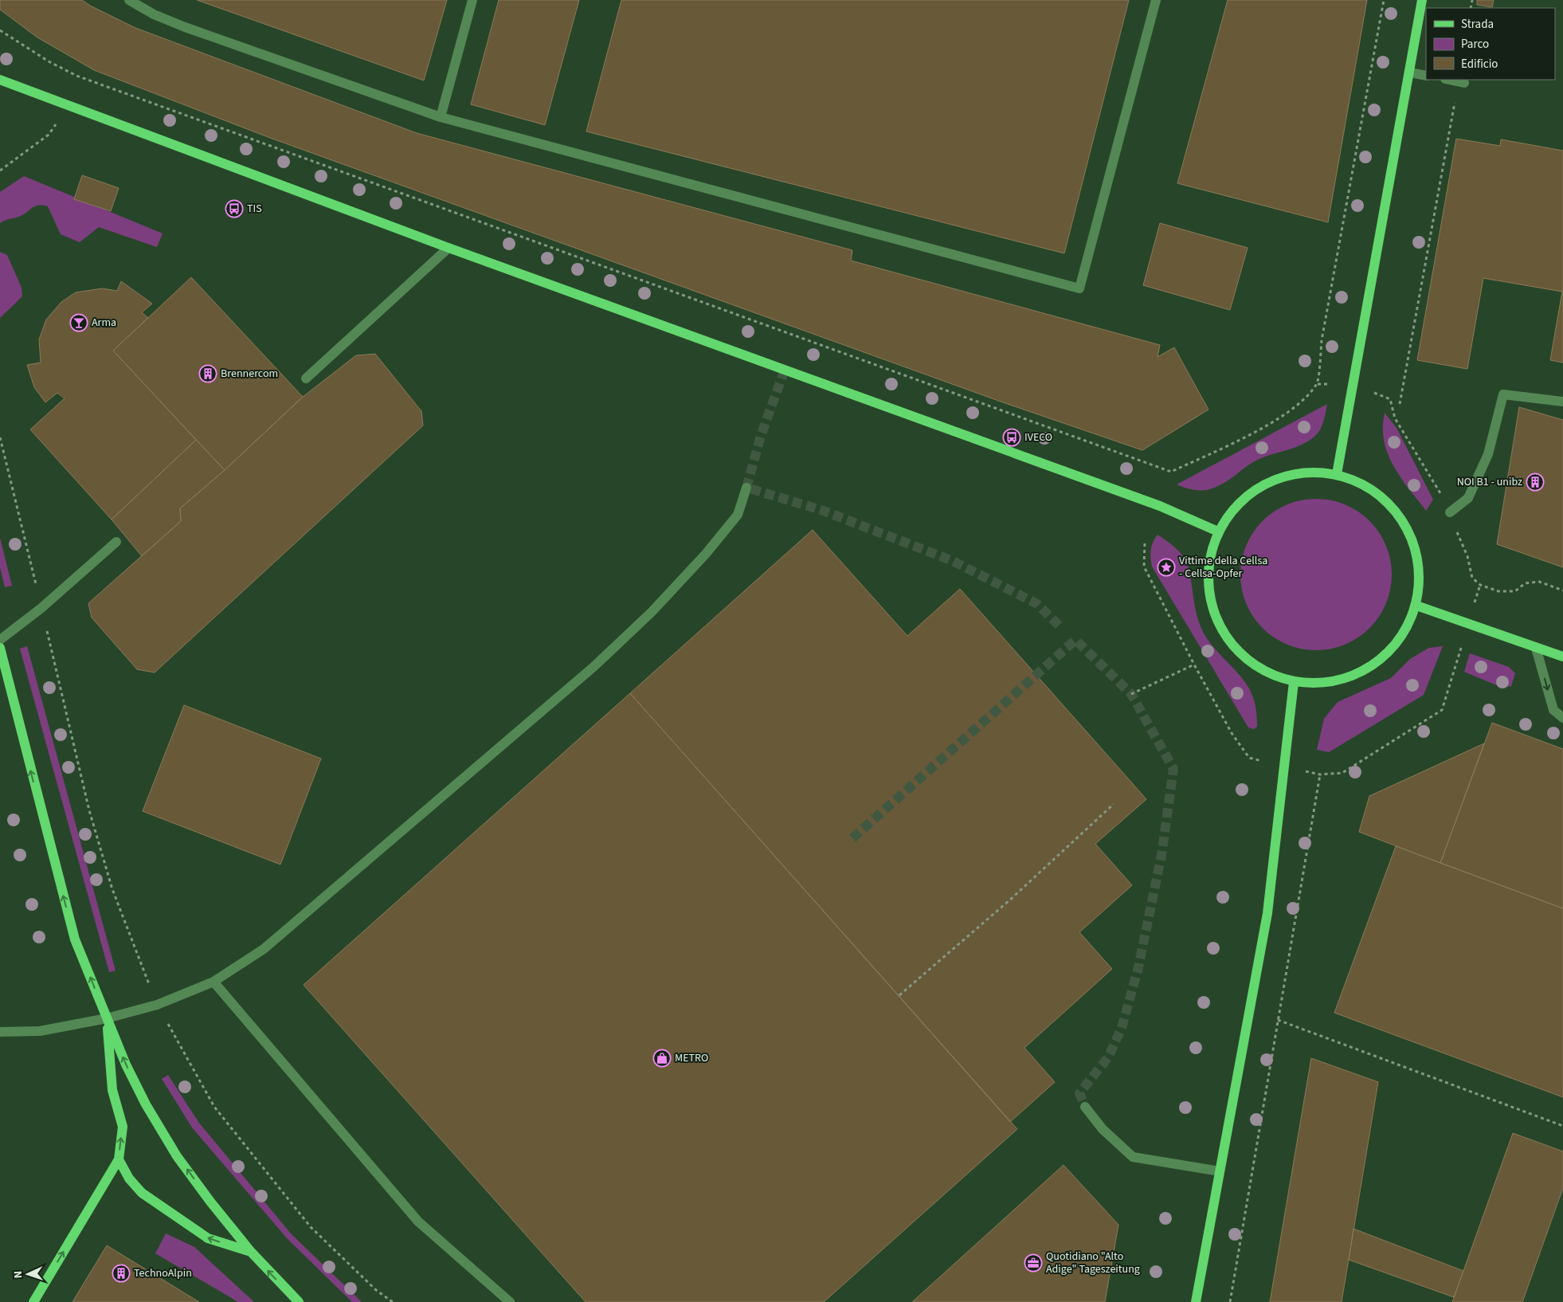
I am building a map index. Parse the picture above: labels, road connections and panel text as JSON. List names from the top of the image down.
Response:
{
  "places": {
    "bus stop": ["TIS", "IVECO"],
    "bar": ["Arma"],
    "building": ["Brennercom", "NOI B1 - unibz", "TechnoAlpin"],
    "place": ["Vittime della Cellsa - Cellsa-Opfer"],
    "shop": ["METRO"],
    "office": ["Quotidiano \"Alto Adige\" Tageszeitung"]
  },
  "legend": ["Strada", "Parco", "Edificio"],
  "north": "left"
}
